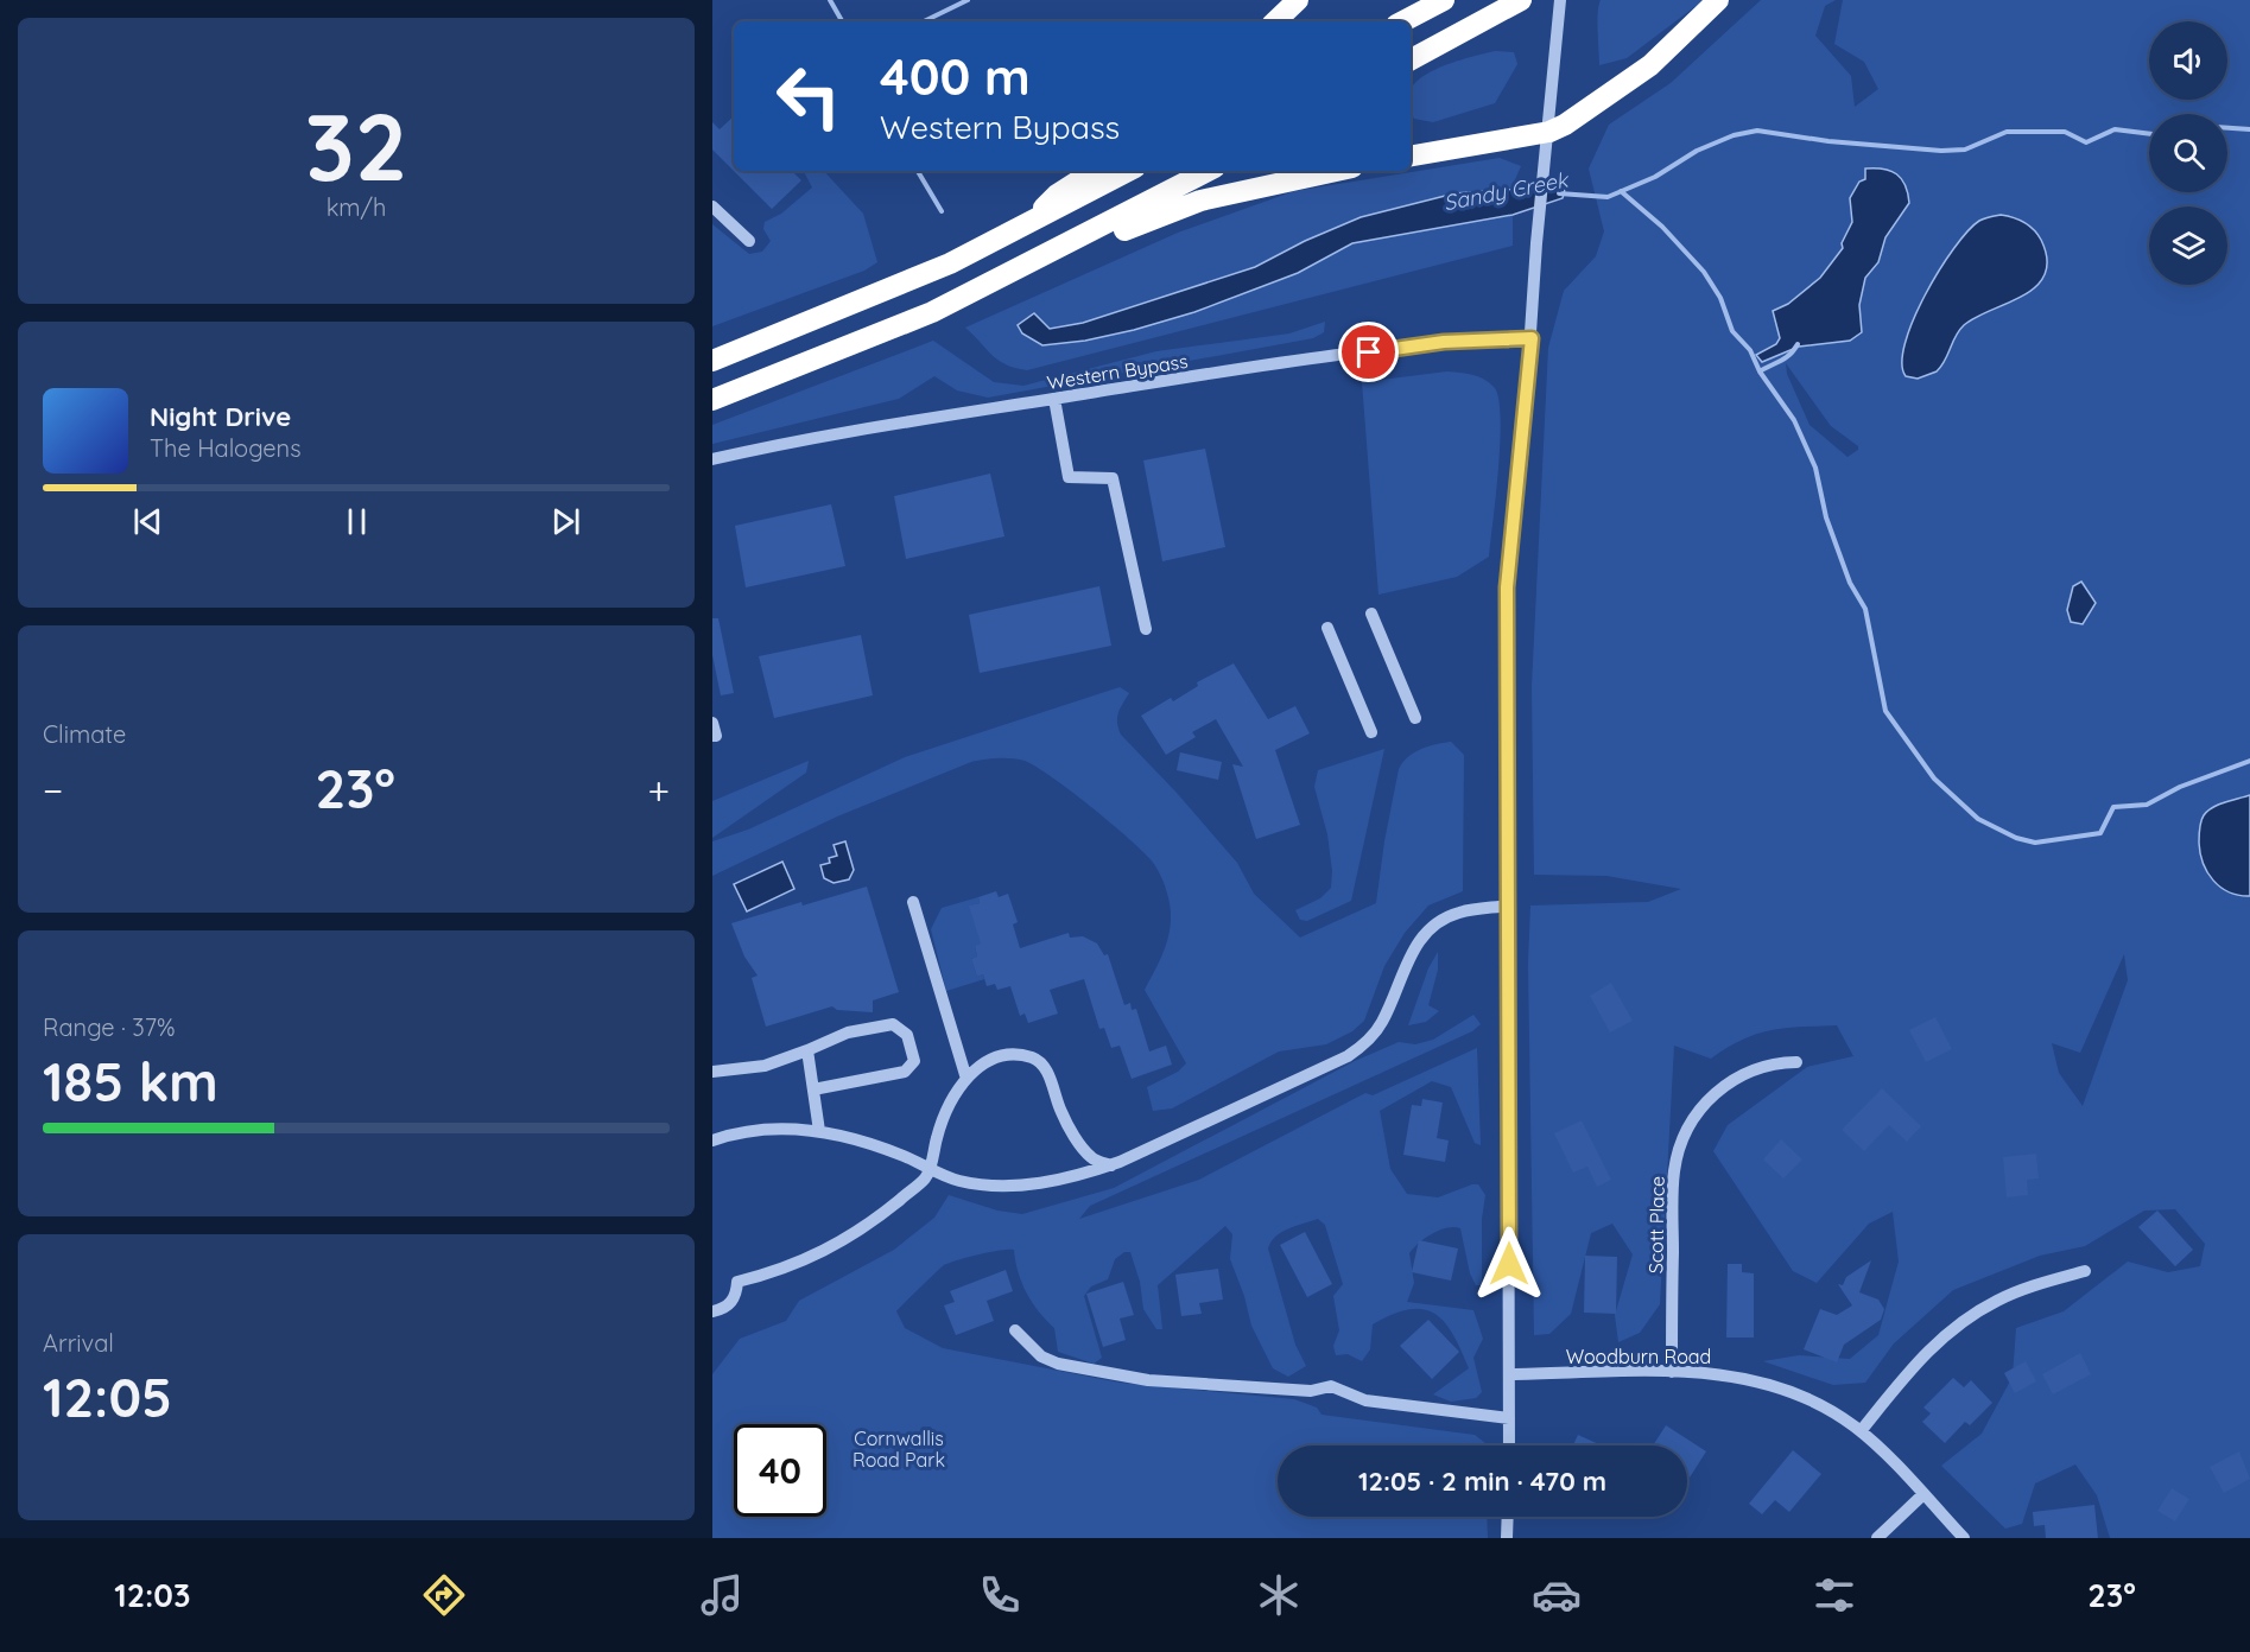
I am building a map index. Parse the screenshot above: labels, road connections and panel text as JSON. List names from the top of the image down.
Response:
{
  "streets": {
    "street": ["Western Bypass", "Scott Place", "Woodburn Road"]
  },
  "crossings": [
    ["Scott Place", "Woodburn Road"]
  ],
  "water": ["Sandy Creek"],
  "parks": ["Cornwallis Road Park"],
  "page": {
    "tile": [
      ["32", "km/h"],
      "Climate",
      ["Range · 37%", "185 km"],
      ["Arrival", "12:05"]
    ],
    "turn": ["400 m", "Western Bypass"],
    "song": ["Night Drive", "The Halogens"],
    "heat": ["−", "23°", "+"],
    "limit": "40",
    "trip": "12:05 · 2 min · 470 m",
    "tabs": ["12:03", "23°"]
  }
}
